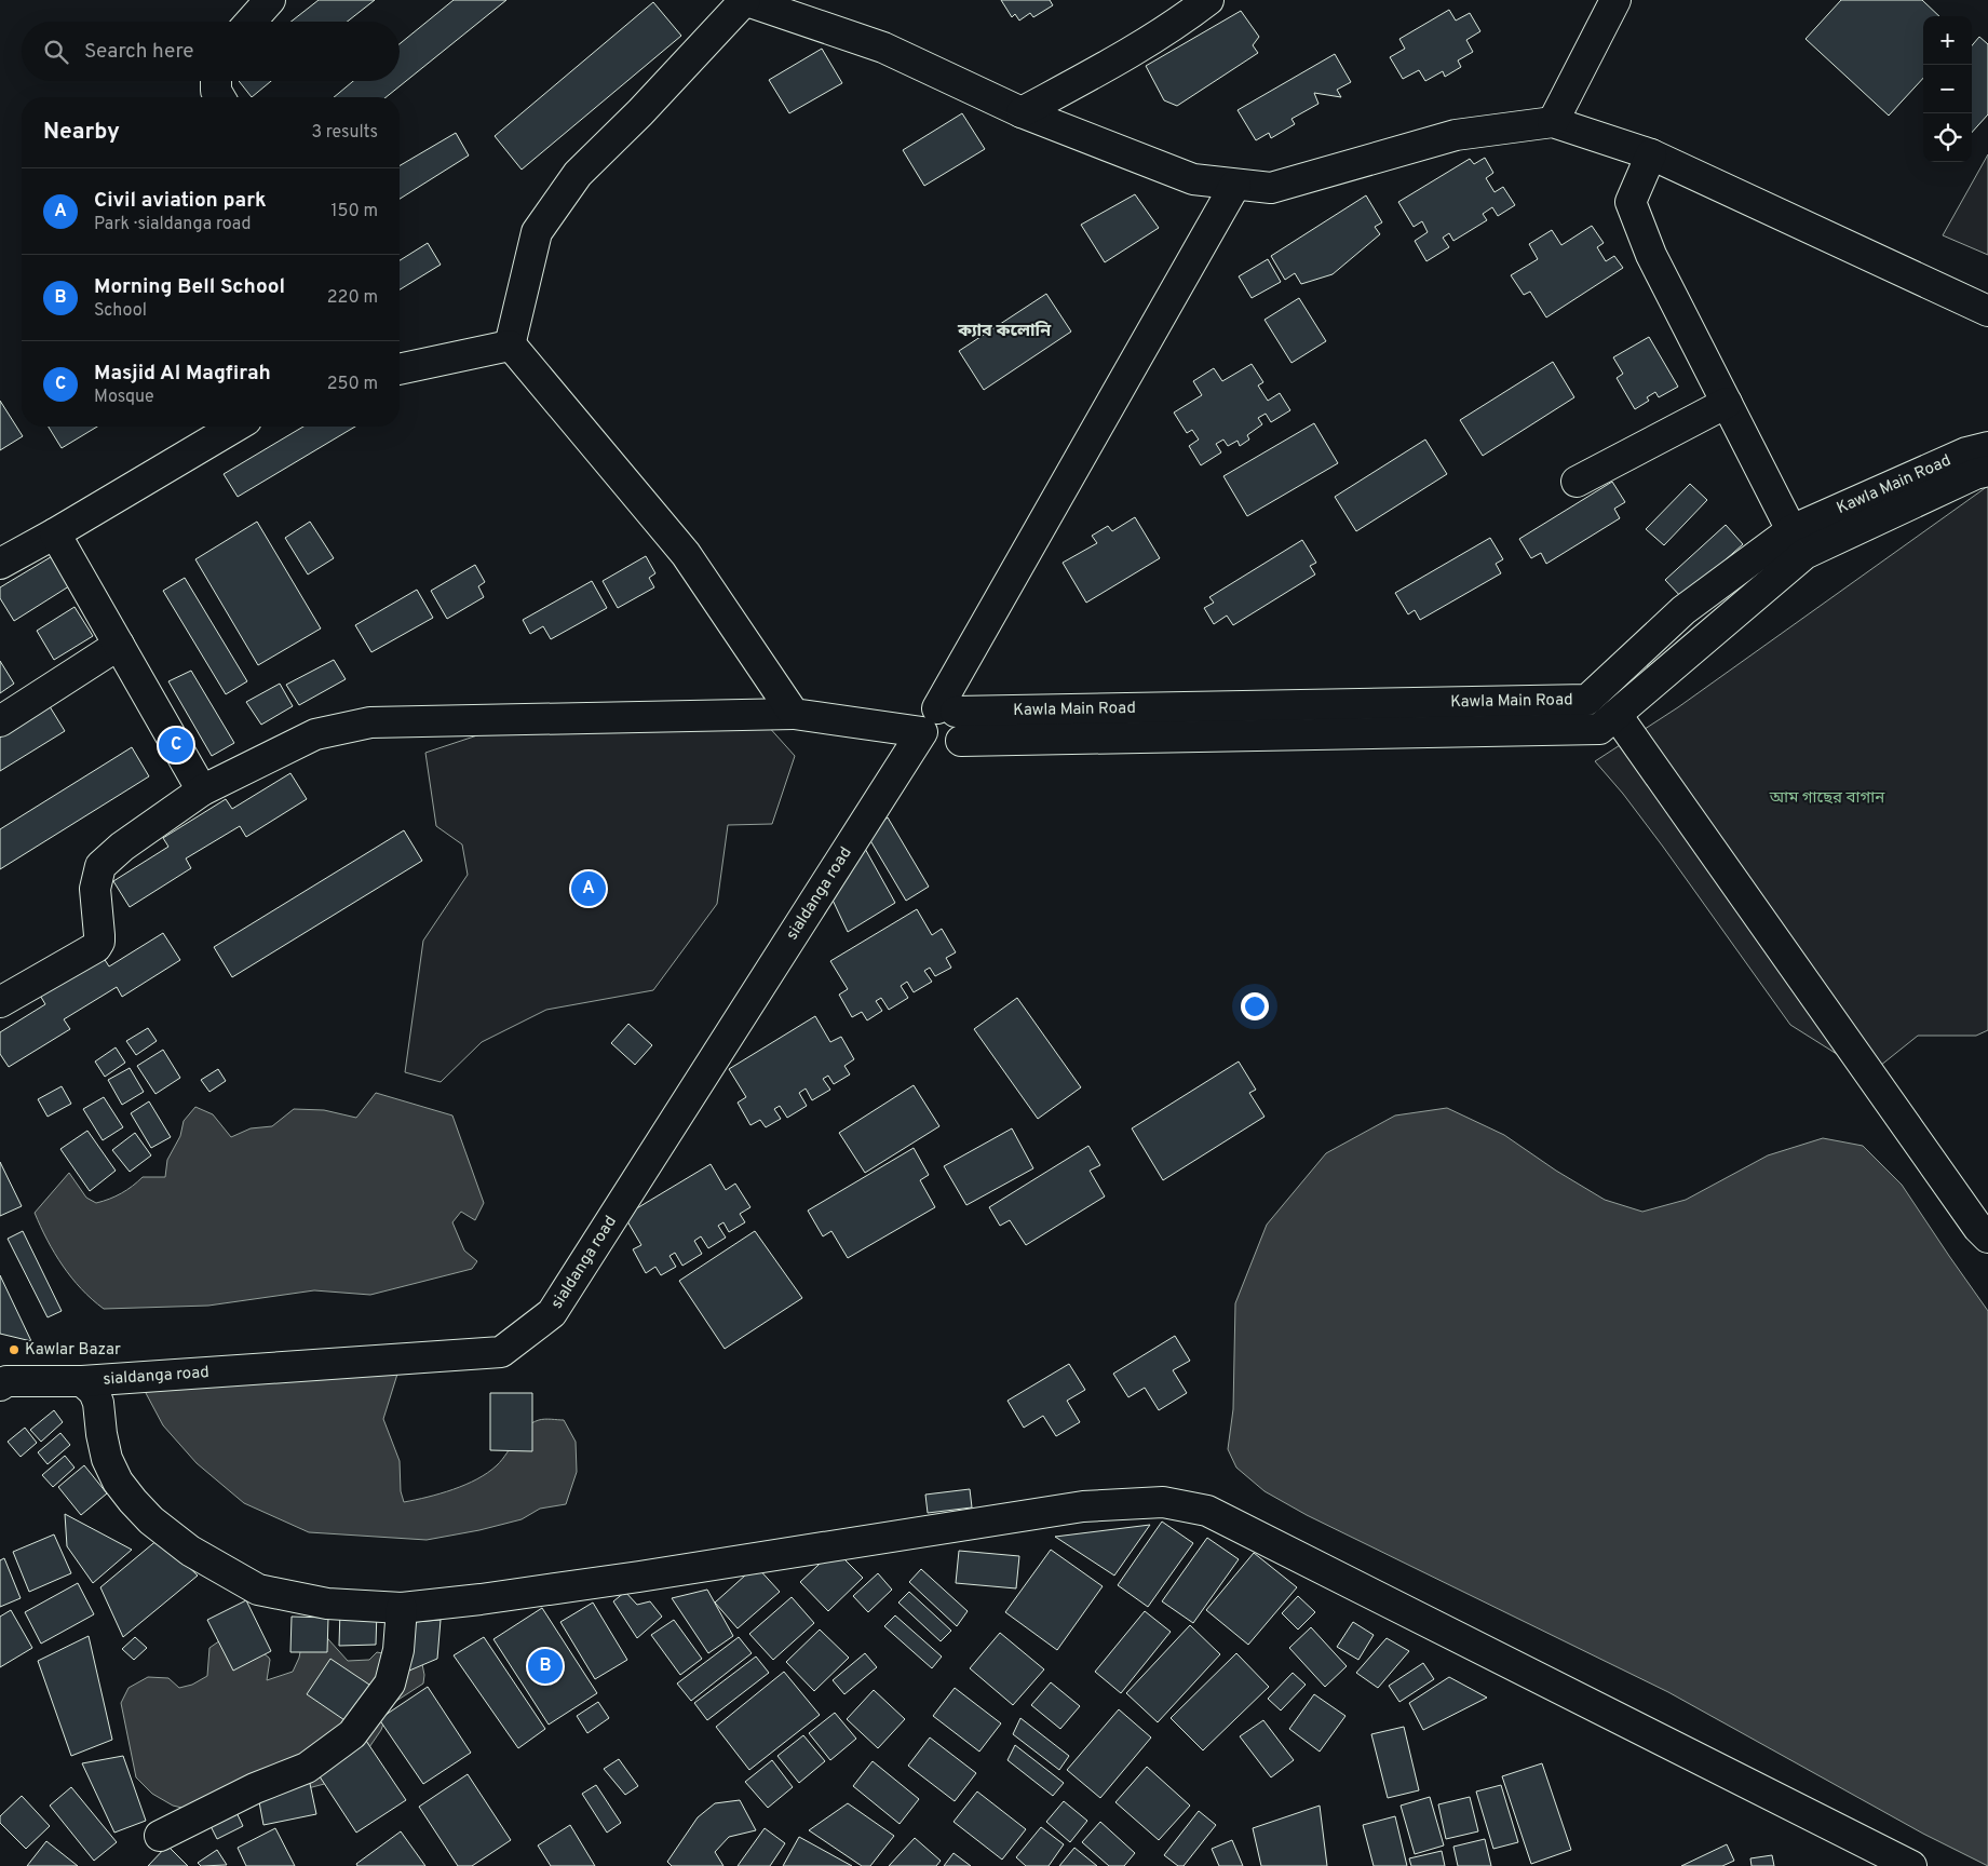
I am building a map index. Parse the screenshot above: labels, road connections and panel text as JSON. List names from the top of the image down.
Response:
{
  "streets": {
    "street": ["Kawla Main Road", "sialdanga road"]
  },
  "crossings": [
    ["Kawla Main Road", "sialdanga road"]
  ],
  "districts": ["ক্যাব কলোনি"],
  "parks": ["আম গাছের বাগান"],
  "places": ["Kawlar Bazar"],
  "page": {
    "map_buttons": ["+", "−"],
    "search": "Search here",
    "heading": ["Nearby", "3 results"],
    "list": [
      {
        "mark": "A",
        "name": "Civil aviation park",
        "note": "Park · sialdanga road",
        "value": "150 m"
      },
      {
        "mark": "B",
        "name": "Morning Bell School",
        "note": "School",
        "value": "220 m"
      },
      {
        "mark": "C",
        "name": "Masjid Al Magfirah",
        "note": "Mosque",
        "value": "250 m"
      }
    ],
    "pins": ["C", "A", "B"]
  }
}
